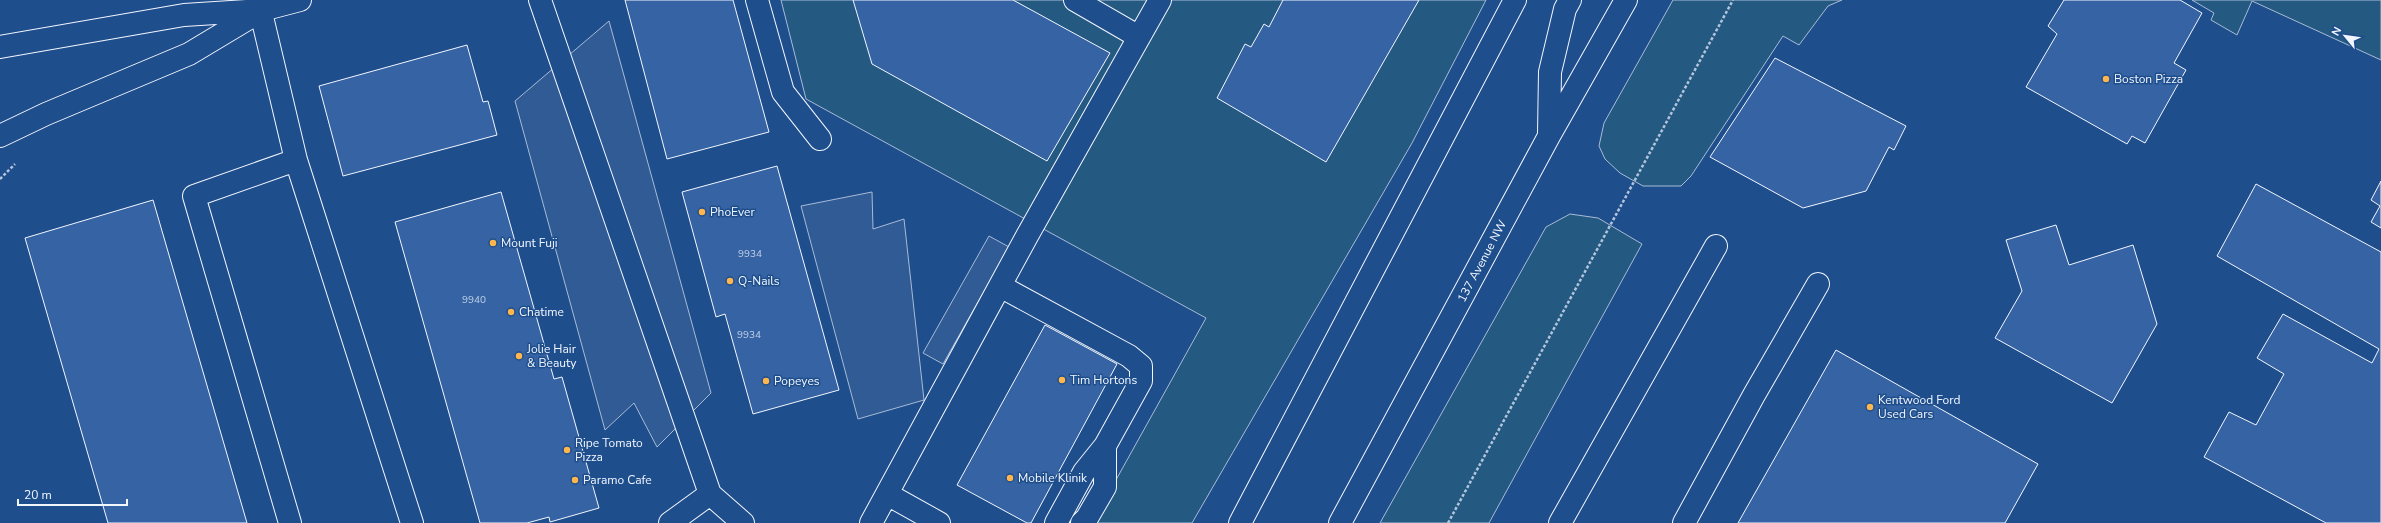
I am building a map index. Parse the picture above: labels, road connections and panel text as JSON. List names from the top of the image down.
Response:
{
  "streets": {
    "main road": ["137 Avenue NW"]
  },
  "places": [
    "Boston Pizza",
    "PhoEver",
    "Mount Fuji",
    "Q-Nails",
    "Chatime",
    "Jolie Hair & Beauty",
    "Tim Hortons",
    "Popeyes",
    "Kentwood Ford Used Cars",
    "Ripe Tomato Pizza",
    "Mobile Klinik",
    "Paramo Cafe"
  ],
  "house_numbers": ["9934", "9940", "9934"],
  "scale_bar": "20 m",
  "north": "top left"
}
